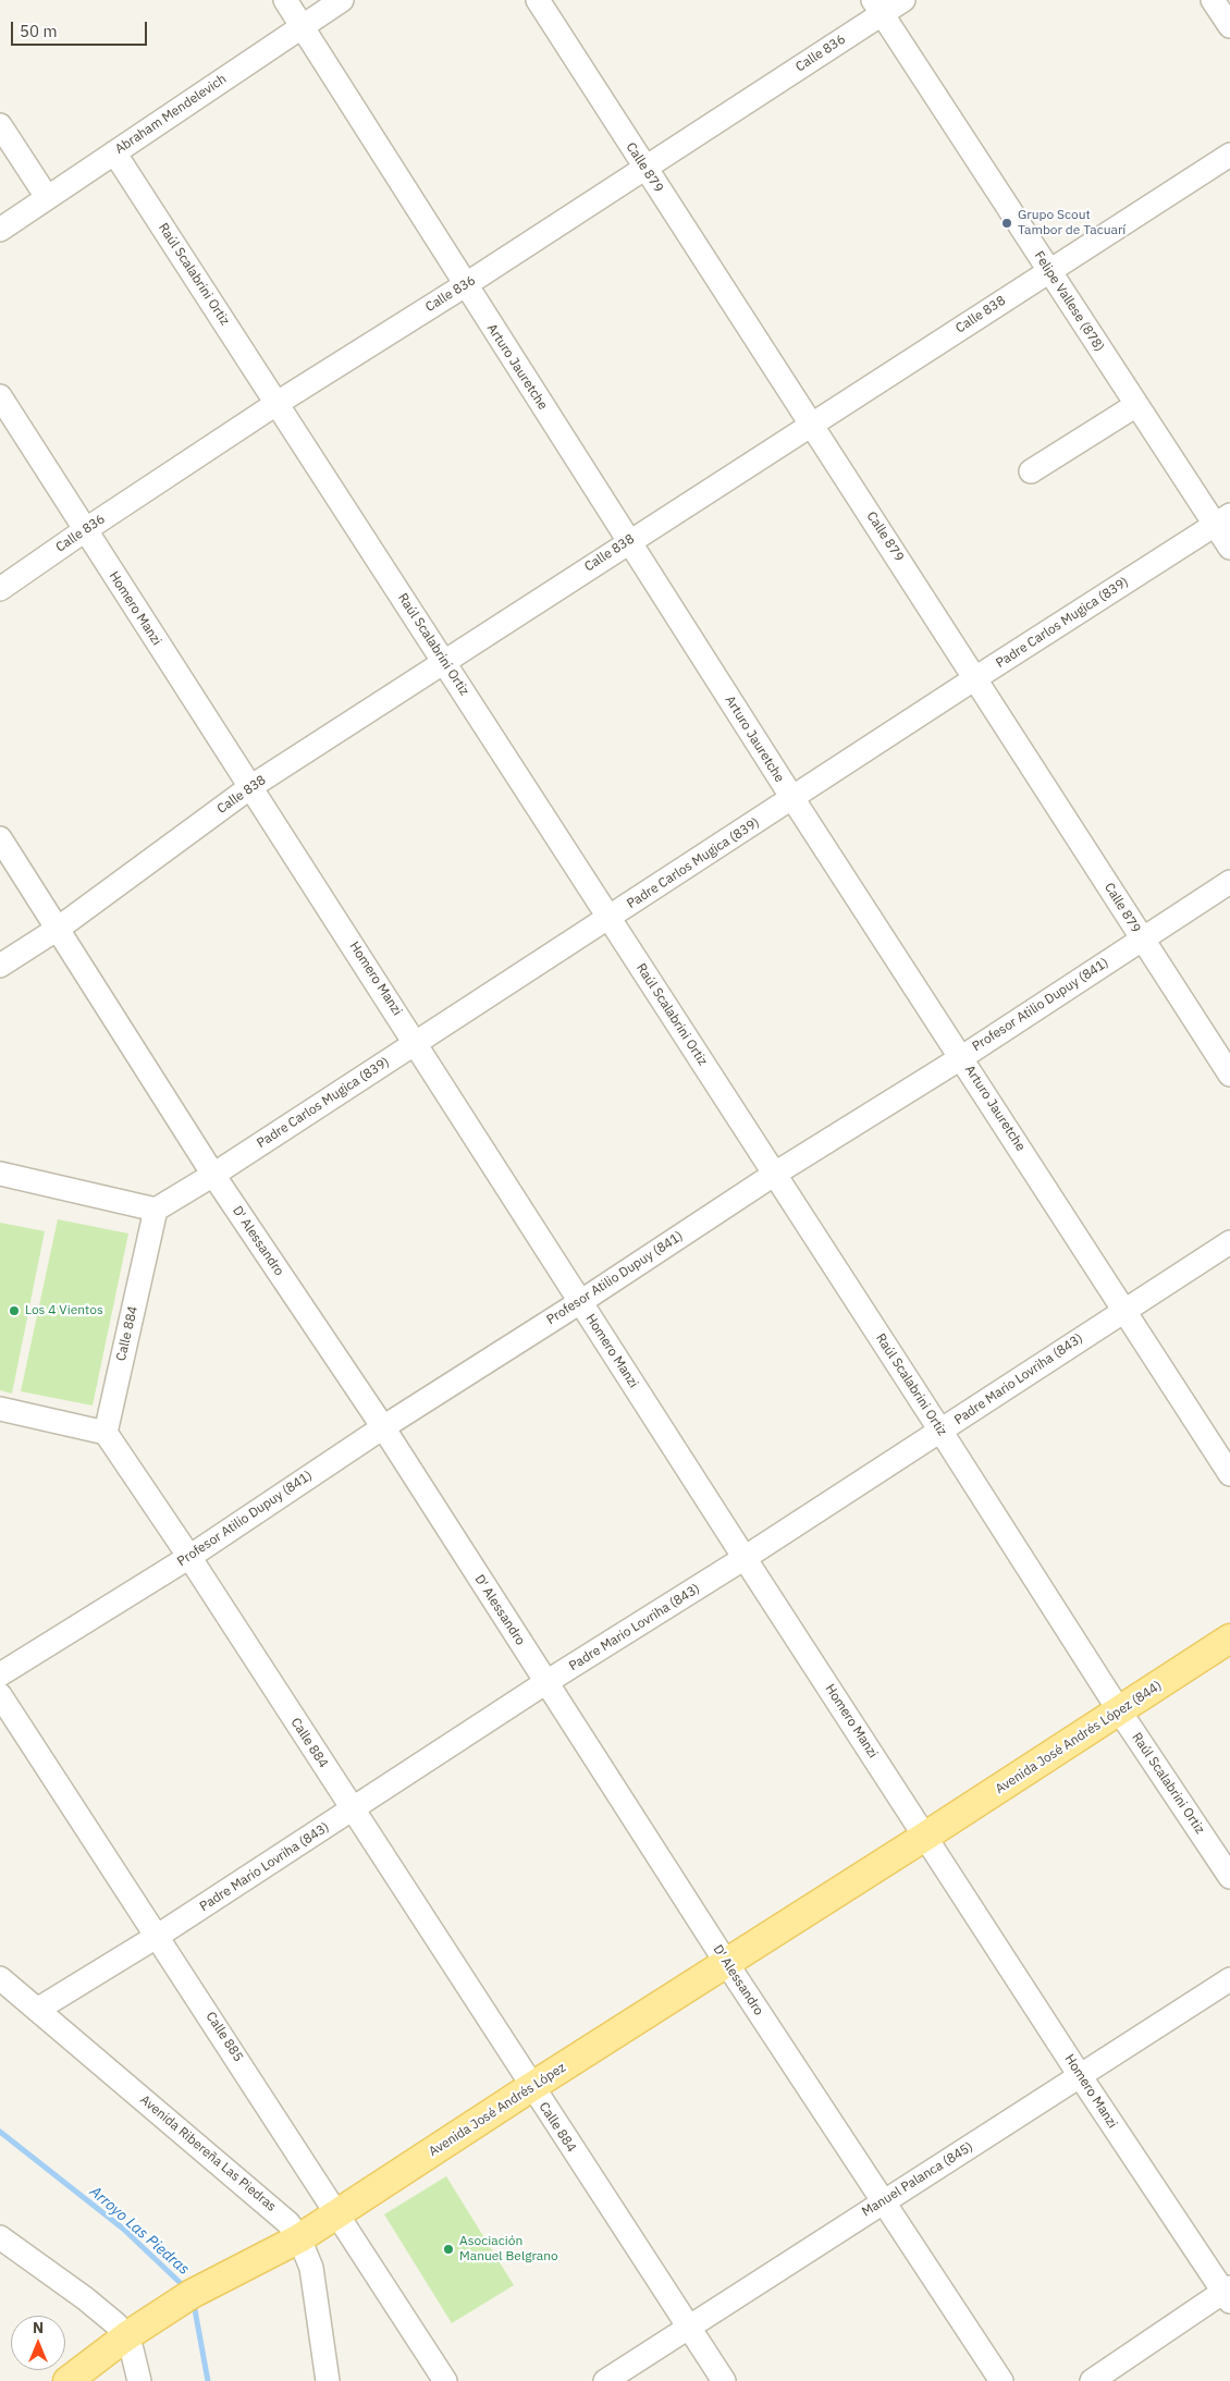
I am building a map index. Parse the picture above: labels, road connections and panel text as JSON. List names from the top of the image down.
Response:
{
  "streets": {
    "main road": ["Avenida José Andrés López (844)", "Avenida José Andrés López"],
    "street": [
      "Calle 836",
      "Abraham Mendelevich",
      "Calle 879",
      "Raúl Scalabrini Ortiz",
      "Felipe Vallese (878)",
      "Calle 838",
      "Arturo Jauretche",
      "Homero Manzi",
      "Padre Carlos Mugica (839)",
      "Profesor Atilio Dupuy (841)",
      "D' Alessandro",
      "Calle 884",
      "Padre Mario Lovriha (843)",
      "Calle 885",
      "Avenida Ribereña Las Piedras",
      "Manuel Palanca (845)"
    ]
  },
  "crossings": [
    ["Calle 836", "Calle 879"],
    ["Calle 836", "Raúl Scalabrini Ortiz"],
    ["Calle 836", "Felipe Vallese (878)"],
    ["Calle 836", "Arturo Jauretche"],
    ["Calle 836", "Homero Manzi"],
    ["Abraham Mendelevich", "Raúl Scalabrini Ortiz"],
    ["Abraham Mendelevich", "Arturo Jauretche"],
    ["Calle 879", "Calle 838"],
    ["Calle 879", "Padre Carlos Mugica (839)"],
    ["Calle 879", "Profesor Atilio Dupuy (841)"],
    ["Raúl Scalabrini Ortiz", "Calle 838"],
    ["Raúl Scalabrini Ortiz", "Padre Carlos Mugica (839)"],
    ["Raúl Scalabrini Ortiz", "Profesor Atilio Dupuy (841)"],
    ["Raúl Scalabrini Ortiz", "Padre Mario Lovriha (843)"],
    ["Raúl Scalabrini Ortiz", "Avenida José Andrés López (844)"],
    ["Felipe Vallese (878)", "Calle 838"],
    ["Felipe Vallese (878)", "Padre Carlos Mugica (839)"],
    ["Calle 838", "Arturo Jauretche"],
    ["Calle 838", "Homero Manzi"],
    ["Calle 838", "D' Alessandro"],
    ["Arturo Jauretche", "Padre Carlos Mugica (839)"],
    ["Arturo Jauretche", "Profesor Atilio Dupuy (841)"],
    ["Arturo Jauretche", "Padre Mario Lovriha (843)"],
    ["Homero Manzi", "Padre Carlos Mugica (839)"],
    ["Homero Manzi", "Profesor Atilio Dupuy (841)"],
    ["Homero Manzi", "Padre Mario Lovriha (843)"],
    ["Homero Manzi", "Avenida José Andrés López (844)"],
    ["Homero Manzi", "Avenida José Andrés López"],
    ["Homero Manzi", "Manuel Palanca (845)"],
    ["Padre Carlos Mugica (839)", "D' Alessandro"],
    ["Padre Carlos Mugica (839)", "Calle 884"],
    ["Profesor Atilio Dupuy (841)", "D' Alessandro"],
    ["Profesor Atilio Dupuy (841)", "Calle 884"],
    ["D' Alessandro", "Padre Mario Lovriha (843)"],
    ["D' Alessandro", "Avenida José Andrés López"],
    ["D' Alessandro", "Manuel Palanca (845)"],
    ["Calle 884", "Padre Mario Lovriha (843)"],
    ["Calle 884", "Avenida José Andrés López"],
    ["Calle 884", "Manuel Palanca (845)"],
    ["Padre Mario Lovriha (843)", "Calle 885"],
    ["Padre Mario Lovriha (843)", "Avenida Ribereña Las Piedras"],
    ["Avenida José Andrés López (844)", "Avenida José Andrés López"],
    ["Calle 885", "Avenida José Andrés López"],
    ["Avenida José Andrés López", "Avenida Ribereña Las Piedras"]
  ],
  "water": ["Arroyo Las Piedras"],
  "places": ["Grupo Scout Tambor de Tacuarí", "Los 4 Vientos", "Asociación Manuel Belgrano"],
  "scale_bar": "50 m",
  "north": "top"
}
